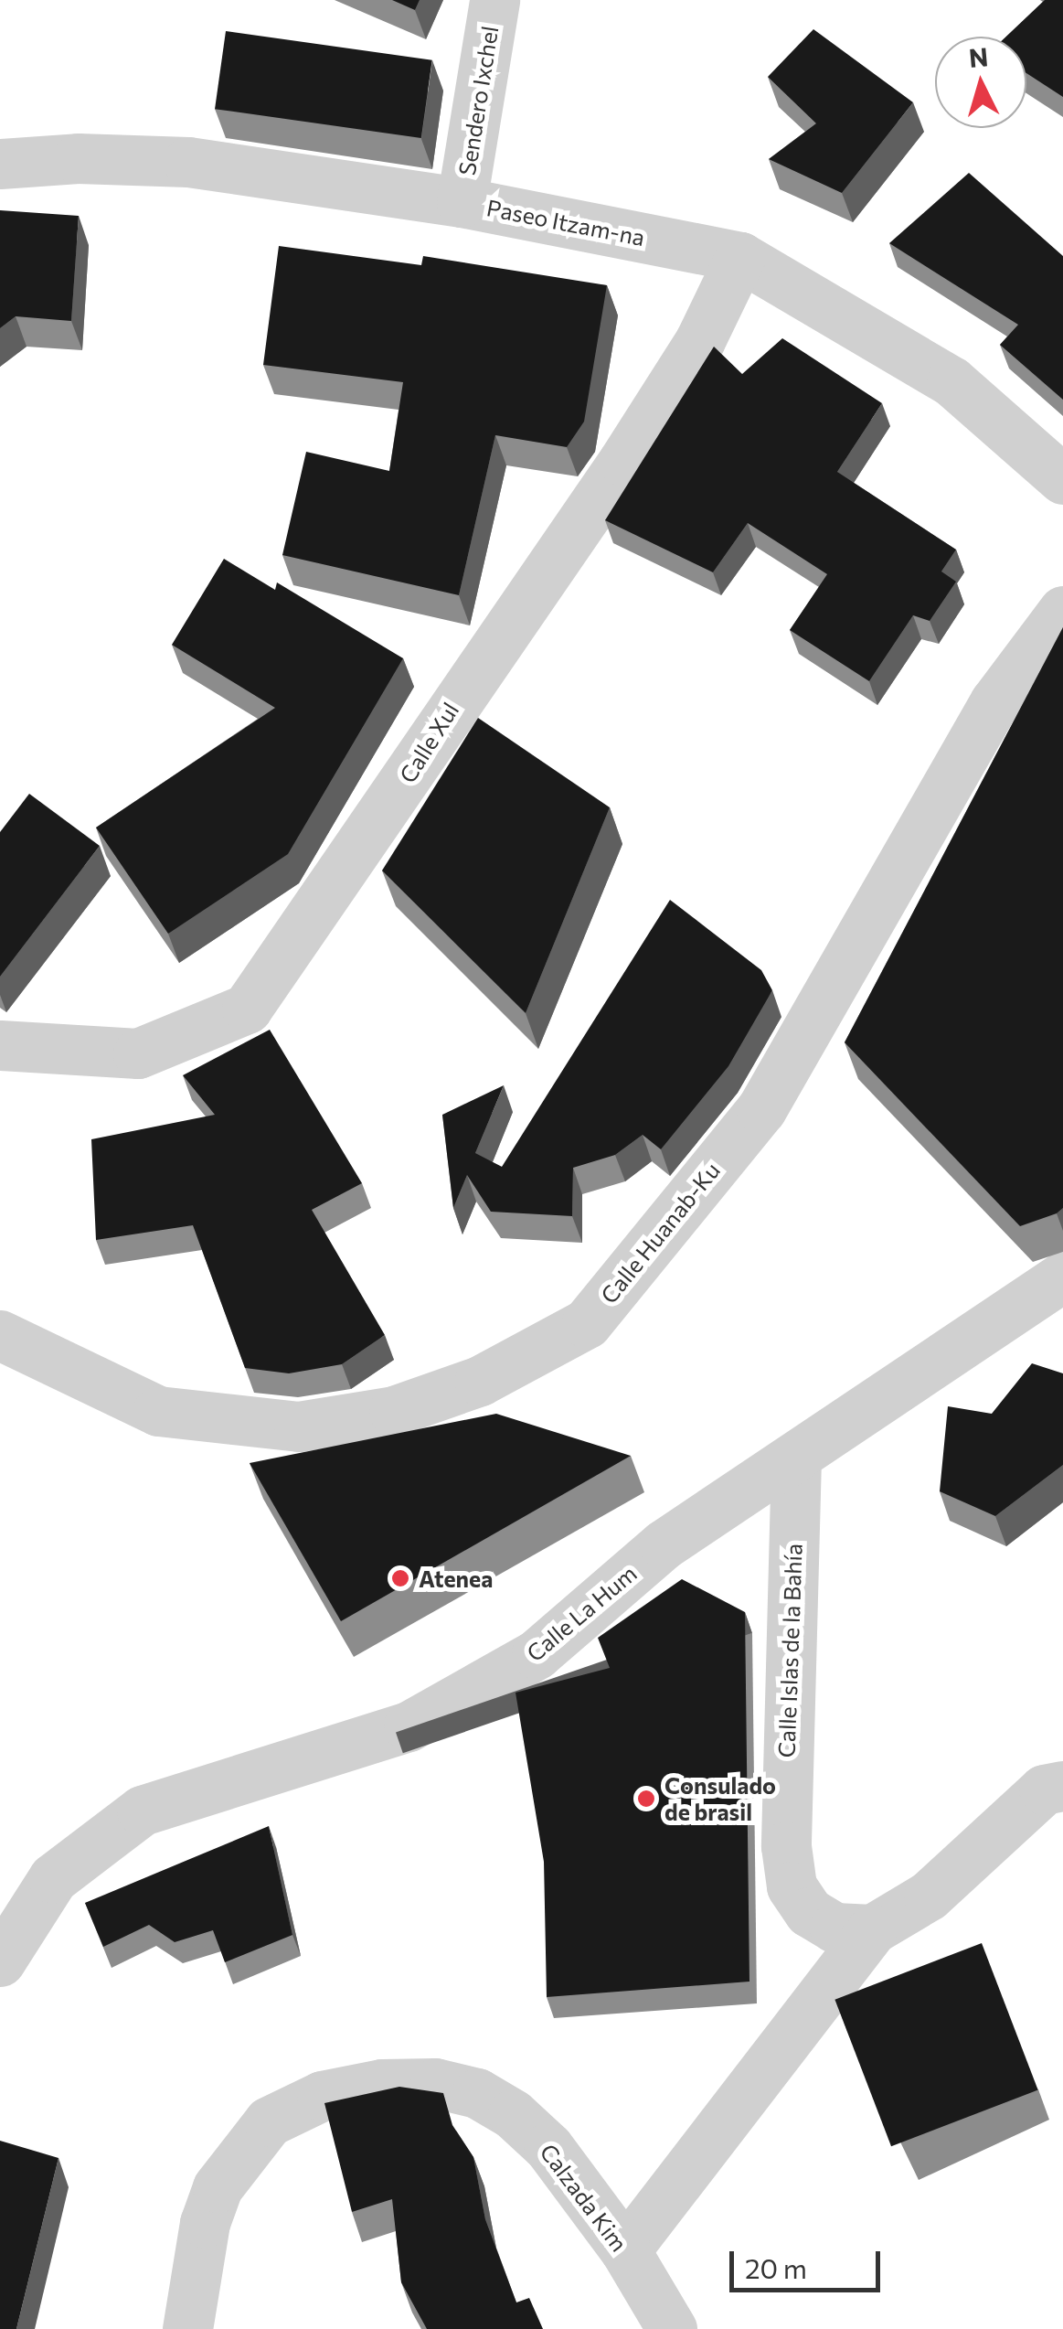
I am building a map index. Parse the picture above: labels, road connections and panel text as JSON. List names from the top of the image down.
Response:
{
  "streets": {
    "street": [
      "Sendero Ixchel",
      "Paseo Itzam-na",
      "Calle Xul",
      "Calle Huanab-Ku",
      "Calle La Hum",
      "Calle Islas de la Bahía",
      "Calzada Kim"
    ]
  },
  "crossings": [
    ["Sendero Ixchel", "Paseo Itzam-na"],
    ["Paseo Itzam-na", "Calle Xul"],
    ["Calle La Hum", "Calle Islas de la Bahía"]
  ],
  "places": ["Atenea", "Consulado de brasil"],
  "scale_bar": "20 m",
  "north": "top"
}
